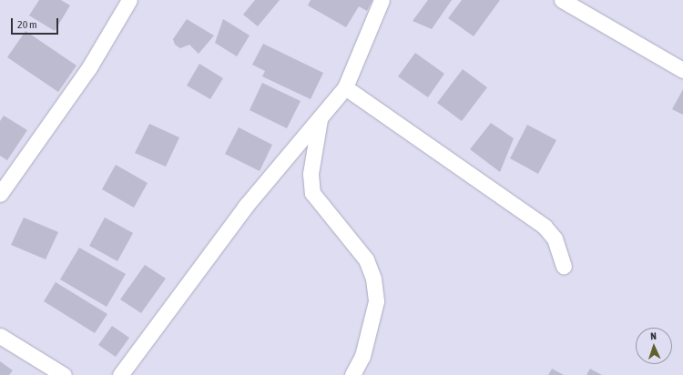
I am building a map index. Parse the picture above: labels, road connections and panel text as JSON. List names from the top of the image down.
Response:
{
  "scale_bar": "20 m",
  "north": "top"
}
